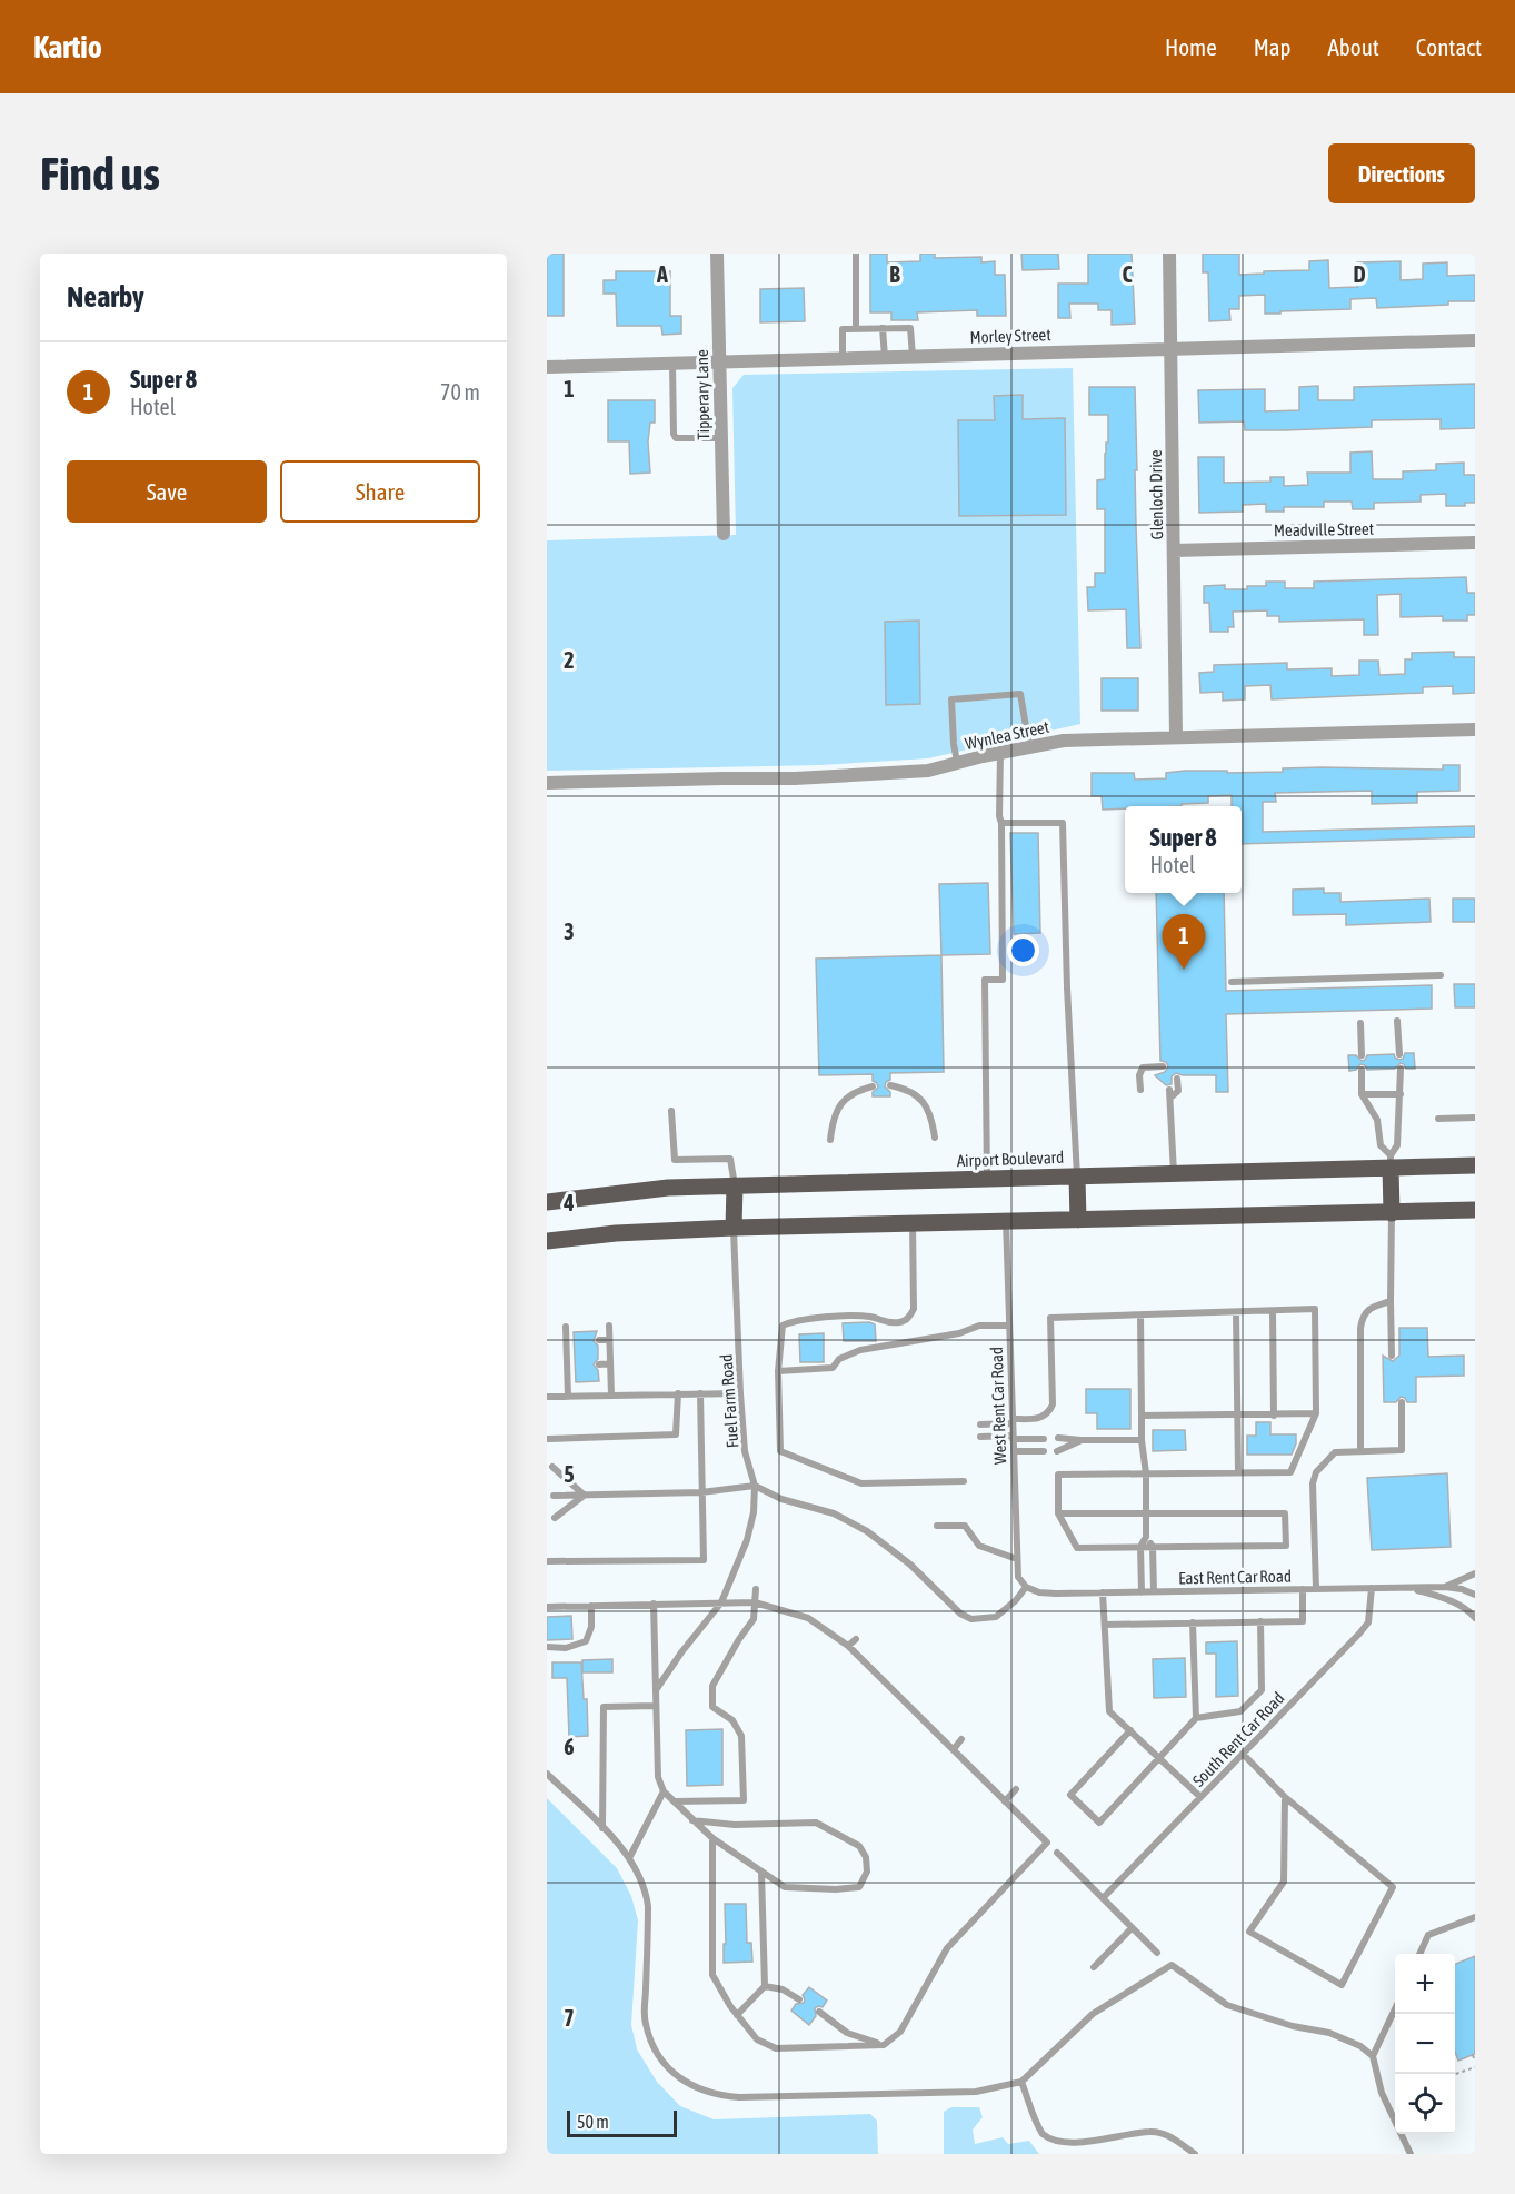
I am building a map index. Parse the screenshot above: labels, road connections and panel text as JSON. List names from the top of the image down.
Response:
{
  "streets": {
    "main road": ["Airport Boulevard"],
    "street": [
      "Morley Street",
      "Tipperary Lane",
      "Glenloch Drive",
      "Meadville Street",
      "Wynlea Street"
    ],
    "lane": [
      "Fuel Farm Road",
      "West Rent Car Road",
      "East Rent Car Road",
      "South Rent Car Road"
    ]
  },
  "crossings": [
    ["Morley Street", "Tipperary Lane"],
    ["Morley Street", "Glenloch Drive"],
    ["Glenloch Drive", "Meadville Street"],
    ["Glenloch Drive", "Wynlea Street"],
    ["West Rent Car Road", "East Rent Car Road"],
    ["East Rent Car Road", "South Rent Car Road"]
  ],
  "scale_bar": "50 m",
  "page": {
    "header": "Kartio",
    "nav": [
      "Home",
      "Map",
      "About",
      "Contact"
    ],
    "buttons": [
      "Directions",
      ["Save", "Share"]
    ],
    "title": "Find us",
    "heading": "Nearby",
    "list": [
      {
        "mark": "1",
        "name": "Super 8",
        "note": "Hotel",
        "value": "70 m"
      }
    ],
    "popup": ["Super 8", "Hotel"],
    "pins": "1",
    "map_buttons": ["+", "−"],
    "scale": "50 m"
  },
  "grid": {
    "columns": [
      "A",
      "B",
      "C",
      "D"
    ],
    "rows": [
      "1",
      "2",
      "3",
      "4",
      "5",
      "6",
      "7"
    ]
  }
}
